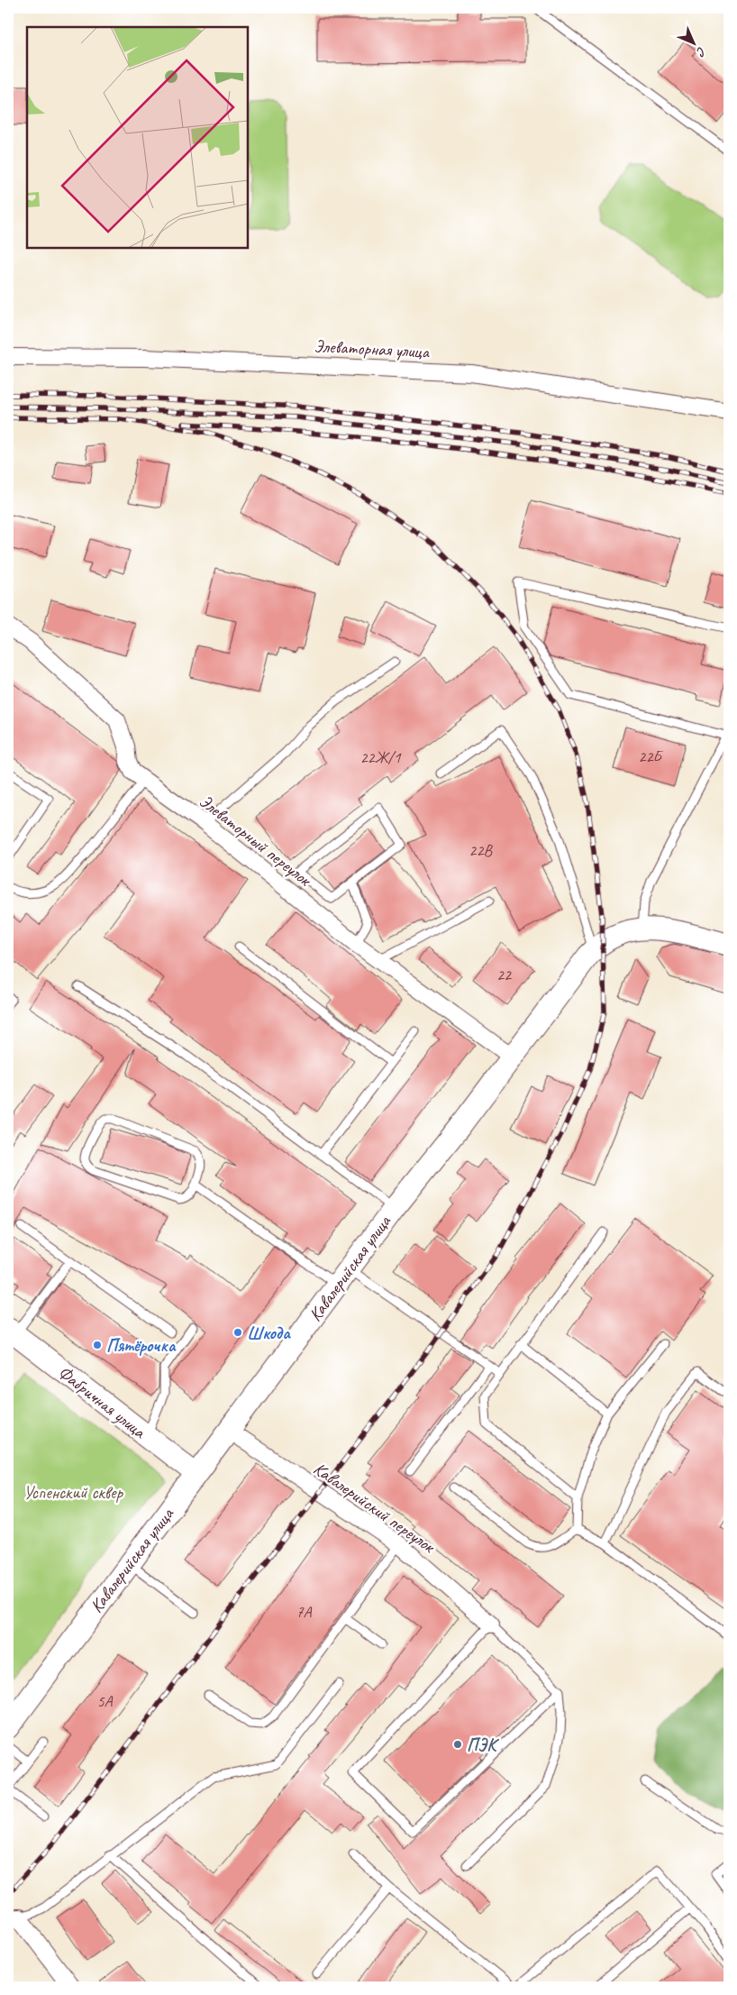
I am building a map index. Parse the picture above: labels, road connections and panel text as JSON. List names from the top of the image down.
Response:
{
  "streets": {
    "street": [
      "Элеваторная улица",
      "Элеваторный переулок",
      "Кавалерийская улица",
      "Фабричная улица",
      "Кавалерийский переулок"
    ]
  },
  "crossings": [
    ["Элеваторный переулок", "Кавалерийская улица"],
    ["Кавалерийская улица", "Фабричная улица"],
    ["Кавалерийская улица", "Кавалерийский переулок"]
  ],
  "parks": ["Успенский сквер"],
  "places": ["Шкода", "Пятёрочка", "ПЭК"],
  "house_numbers": [
    "22Б",
    "22Ж/1",
    "22В",
    "22",
    "7А",
    "5А"
  ],
  "north": "bottom right"
}
